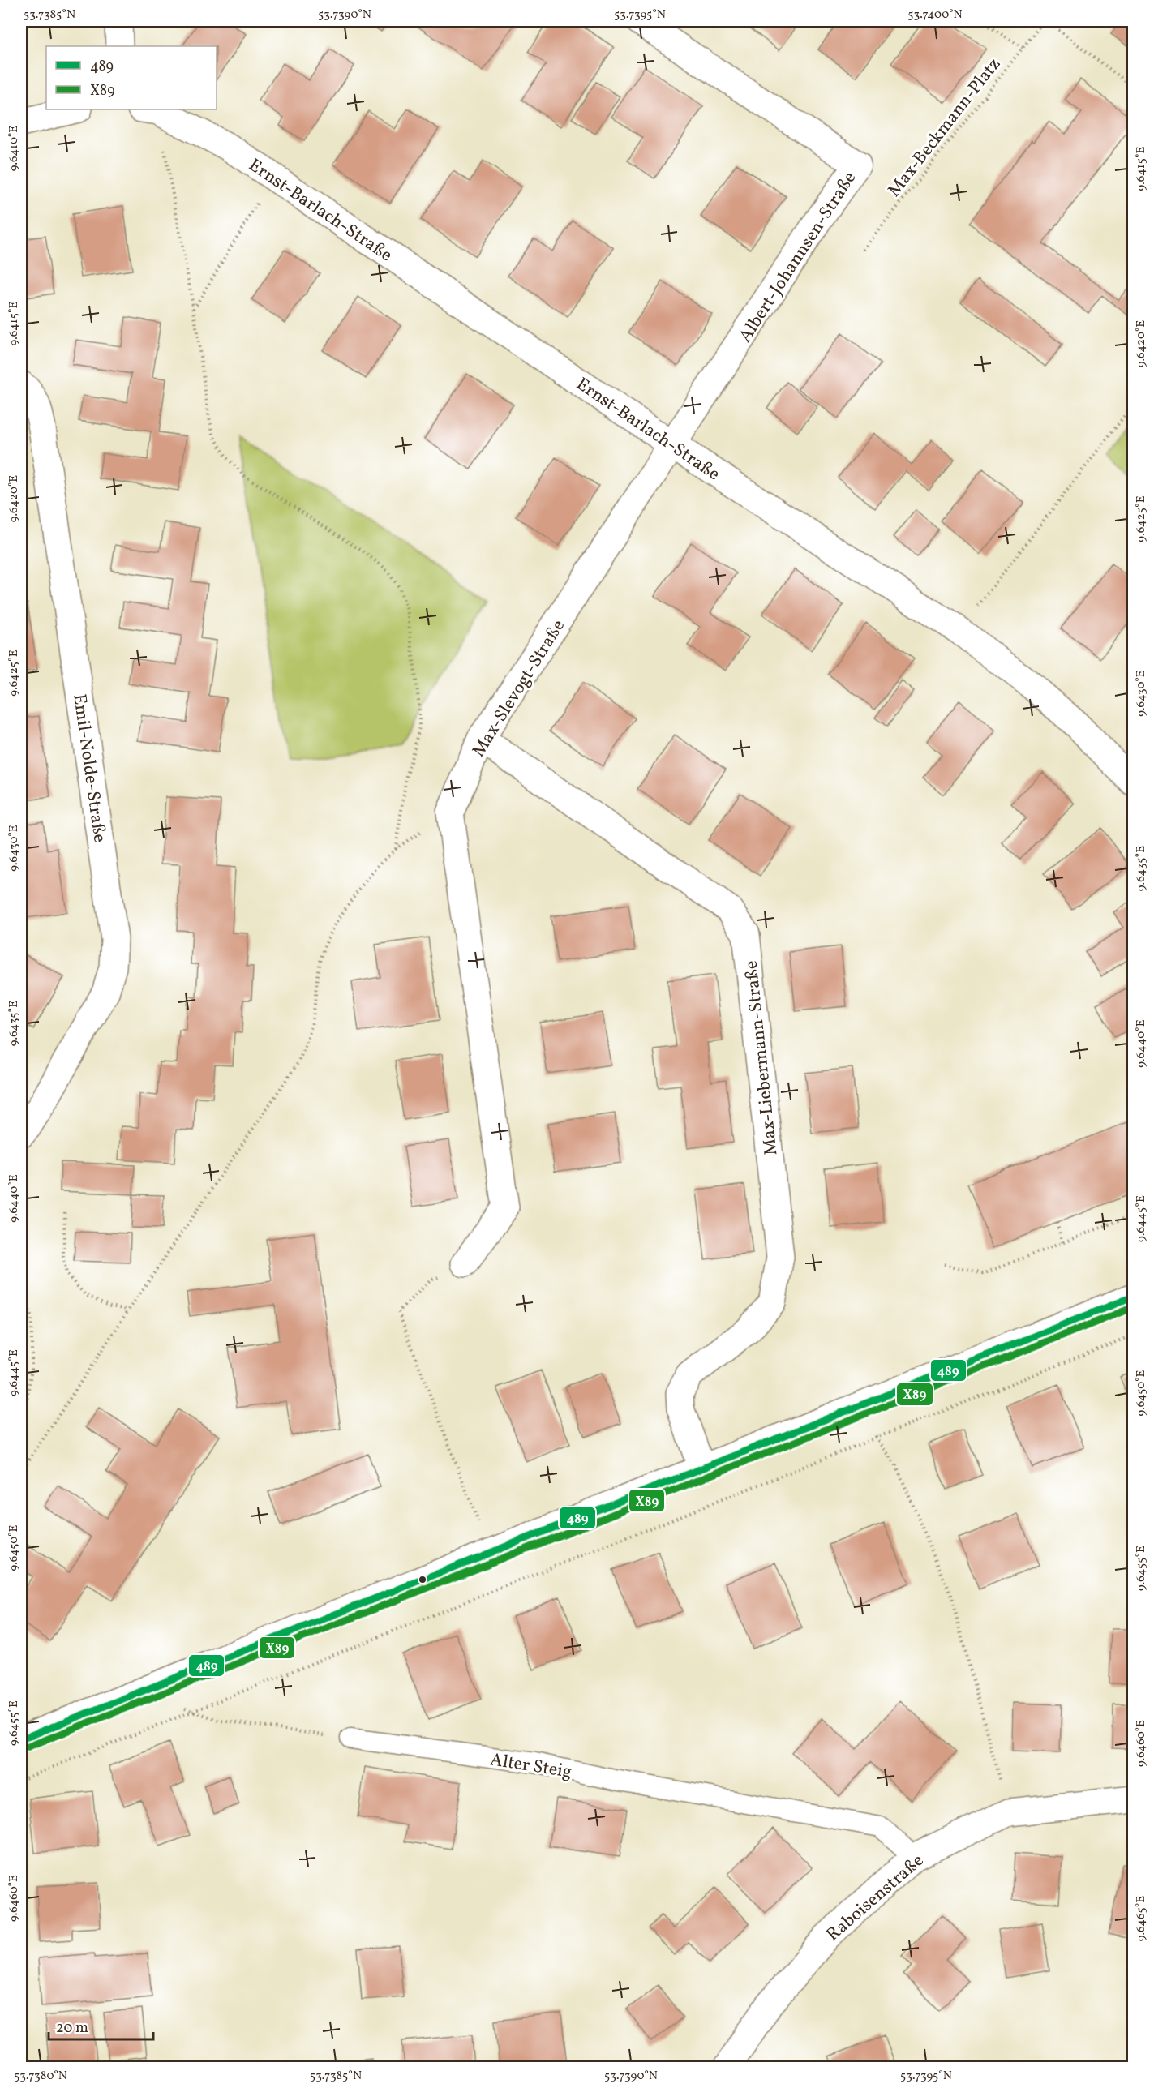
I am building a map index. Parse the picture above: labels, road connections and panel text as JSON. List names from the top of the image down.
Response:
{
  "streets": {
    "street": [
      "Ernst-Barlach-Straße",
      "Albert-Johannsen-Straße",
      "Max-Slevogt-Straße",
      "Emil-Nolde-Straße",
      "Max-Liebermann-Straße",
      "Raboisenstraße"
    ],
    "lane": ["Alter Steig"],
    "path": ["Max-Beckmann-Platz"]
  },
  "crossings": [
    ["Ernst-Barlach-Straße", "Albert-Johannsen-Straße"],
    ["Ernst-Barlach-Straße", "Max-Slevogt-Straße"],
    ["Albert-Johannsen-Straße", "Max-Slevogt-Straße"],
    ["Max-Slevogt-Straße", "Max-Liebermann-Straße"],
    ["Alter Steig", "Raboisenstraße"]
  ],
  "lines": ["transit line 489", "transit line X89"],
  "legend": ["489", "X89"],
  "scale_bar": "20 m",
  "coordinates": [
    "53.7385°N",
    "53.7390°N",
    "53.7395°N",
    "53.7400°N",
    "9.6410°E",
    "9.6415°E",
    "9.6420°E",
    "9.6425°E",
    "9.6430°E",
    "9.6435°E",
    "9.6440°E",
    "9.6445°E",
    "9.6450°E",
    "9.6455°E",
    "9.6460°E",
    "9.6465°E",
    "53.7380°N"
  ]
}
